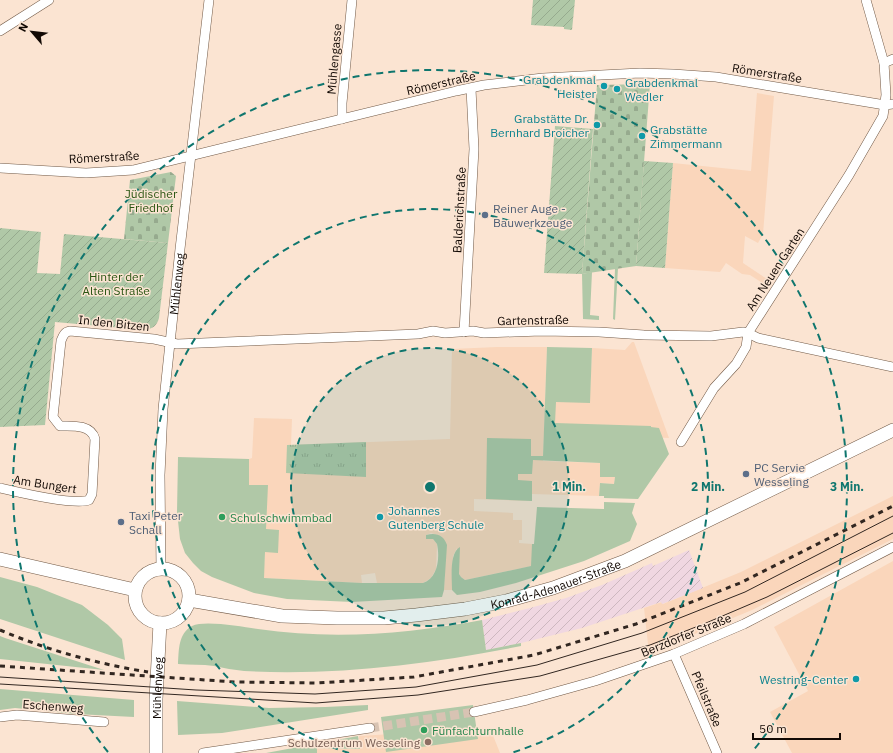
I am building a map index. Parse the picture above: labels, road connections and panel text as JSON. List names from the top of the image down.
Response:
{
  "streets": {
    "main road": ["Mühlenweg", "Konrad-Adenauer-Straße"],
    "street": [
      "Mühlengasse",
      "Römerstraße",
      "Balderichstraße",
      "Am Neuen Garten",
      "Gartenstraße",
      "In den Bitzen",
      "Am Bungert",
      "Berzdorfer Straße",
      "Pfeilstraße",
      "Eschenweg"
    ]
  },
  "crossings": [
    ["Mühlengasse", "Römerstraße"],
    ["Römerstraße", "Balderichstraße"],
    ["Römerstraße", "Am Neuen Garten"],
    ["Römerstraße", "Mühlenweg"],
    ["Balderichstraße", "Gartenstraße"],
    ["Am Neuen Garten", "Gartenstraße"],
    ["Mühlenweg", "Gartenstraße"],
    ["Mühlenweg", "In den Bitzen"],
    ["Mühlenweg", "Konrad-Adenauer-Straße"],
    ["Gartenstraße", "In den Bitzen"],
    ["In den Bitzen", "Am Bungert"],
    ["Berzdorfer Straße", "Pfeilstraße"]
  ],
  "parks": ["Jüdischer Friedhof", "Hinter der Alten Straße"],
  "places": [
    "Grabdenkmal Heister",
    "Grabdenkmal Wedler",
    "Grabstätte Dr. Bernhard Broicher",
    "Grabstätte Zimmermann",
    "Reiner Auge - Bauwerkzeuge",
    "PC Servie Wesseling",
    "Schulschwimmbad",
    "Johannes Gutenberg Schule",
    "Taxi Peter Schall",
    "Westring-Center",
    "Fünfachturnhalle",
    "Schulzentrum Wesseling"
  ],
  "scale_bar": "50 m",
  "north": "top left",
  "rings": ["1 Min.", "2 Min.", "3 Min."]
}
